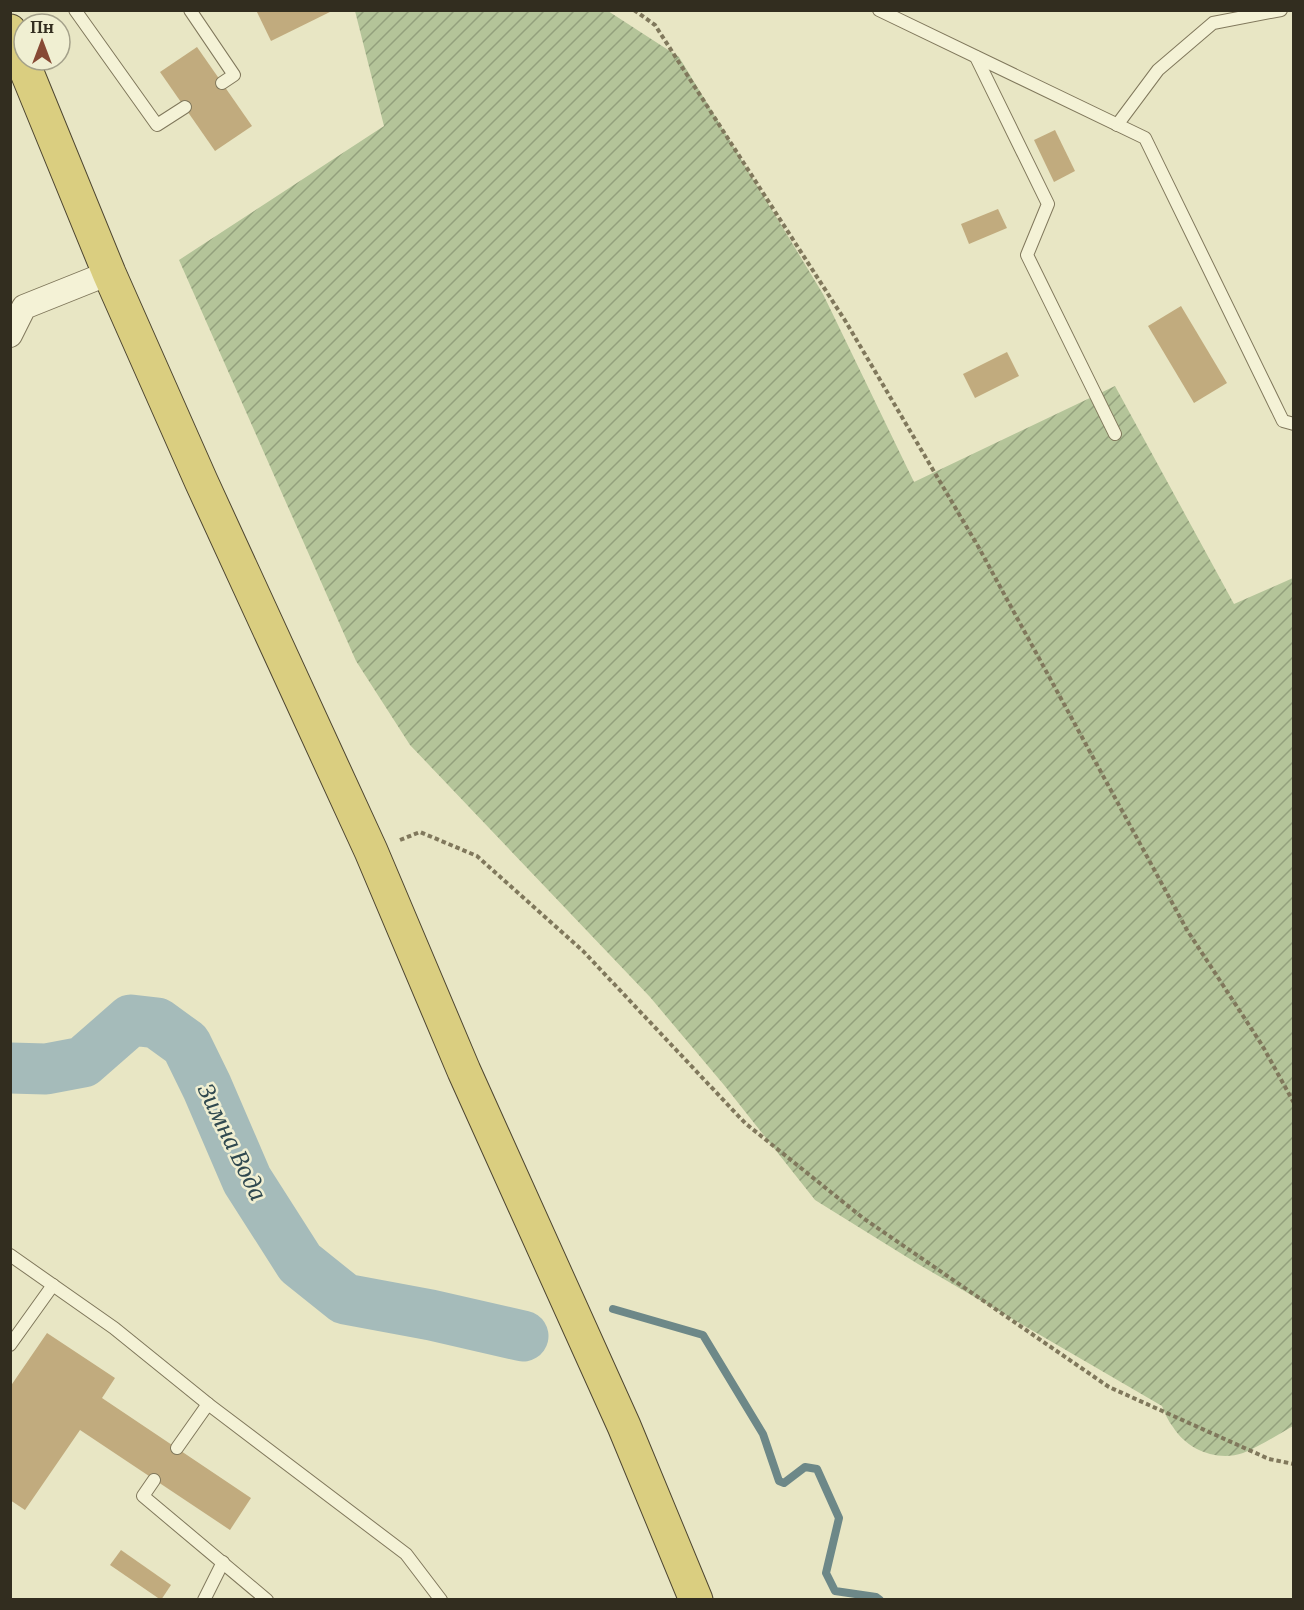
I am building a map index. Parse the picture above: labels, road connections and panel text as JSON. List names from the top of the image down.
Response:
{
  "water": ["Зимна Вода"],
  "north": "top"
}
